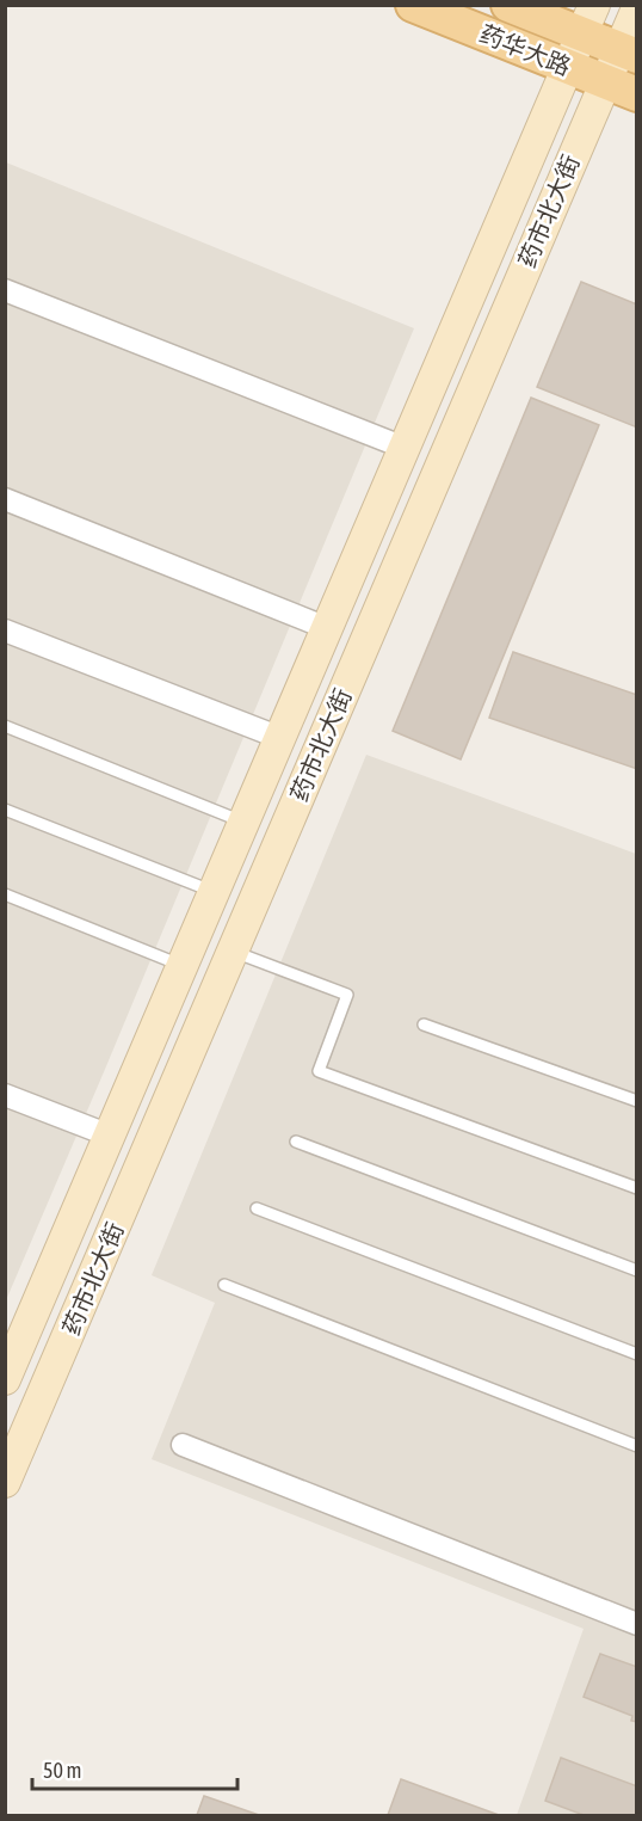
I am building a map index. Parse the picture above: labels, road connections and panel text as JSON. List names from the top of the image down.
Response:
{
  "streets": {
    "main road": ["药华大路", "药市北大街"]
  },
  "crossings": [
    ["药华大路", "药市北大街"]
  ],
  "scale_bar": "50 m"
}
